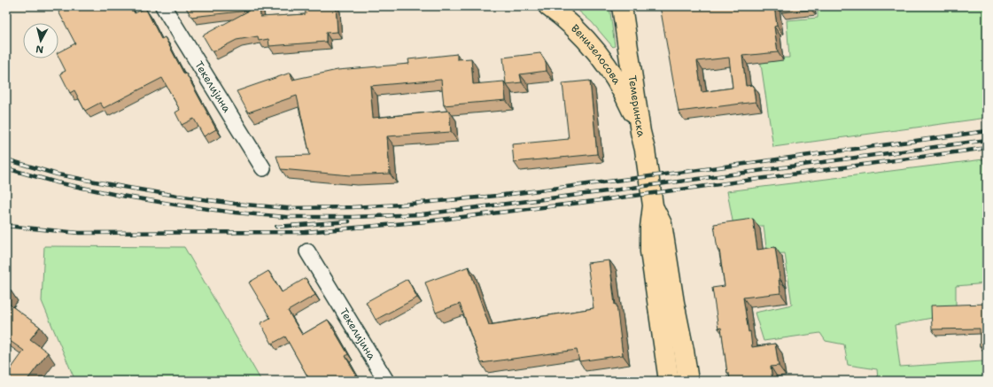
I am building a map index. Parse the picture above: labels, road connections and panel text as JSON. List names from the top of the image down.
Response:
{
  "streets": {
    "main road": ["Венизелосова", "Темеринска"],
    "street": ["Текелијина"]
  },
  "crossings": [
    ["Венизелосова", "Темеринска"]
  ],
  "north": "bottom"
}
